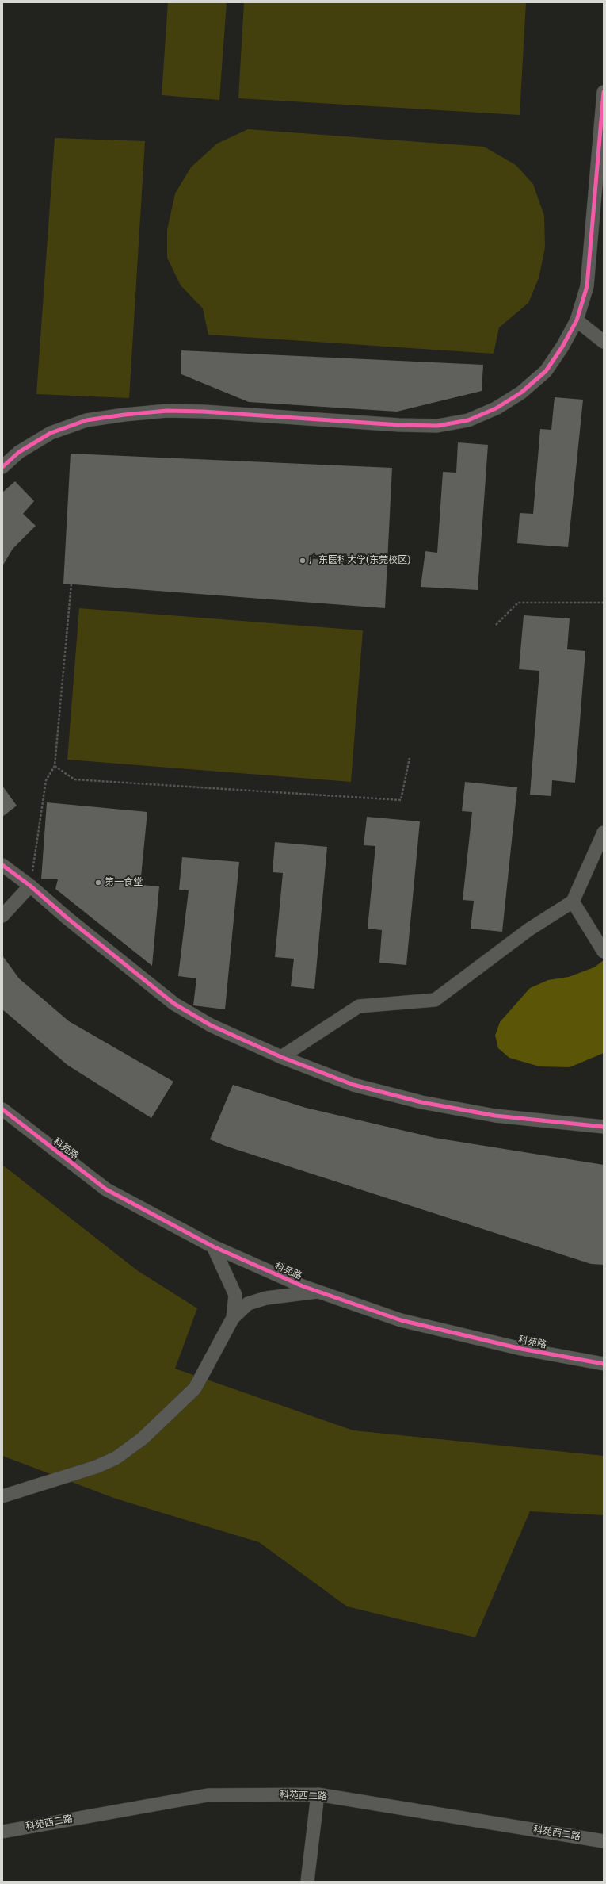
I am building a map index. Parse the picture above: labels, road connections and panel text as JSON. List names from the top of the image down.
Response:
{
  "streets": {
    "street": ["科苑路", "科苑西二路"]
  },
  "places": ["广东医科大学(东莞校区)", "第一食堂"]
}
